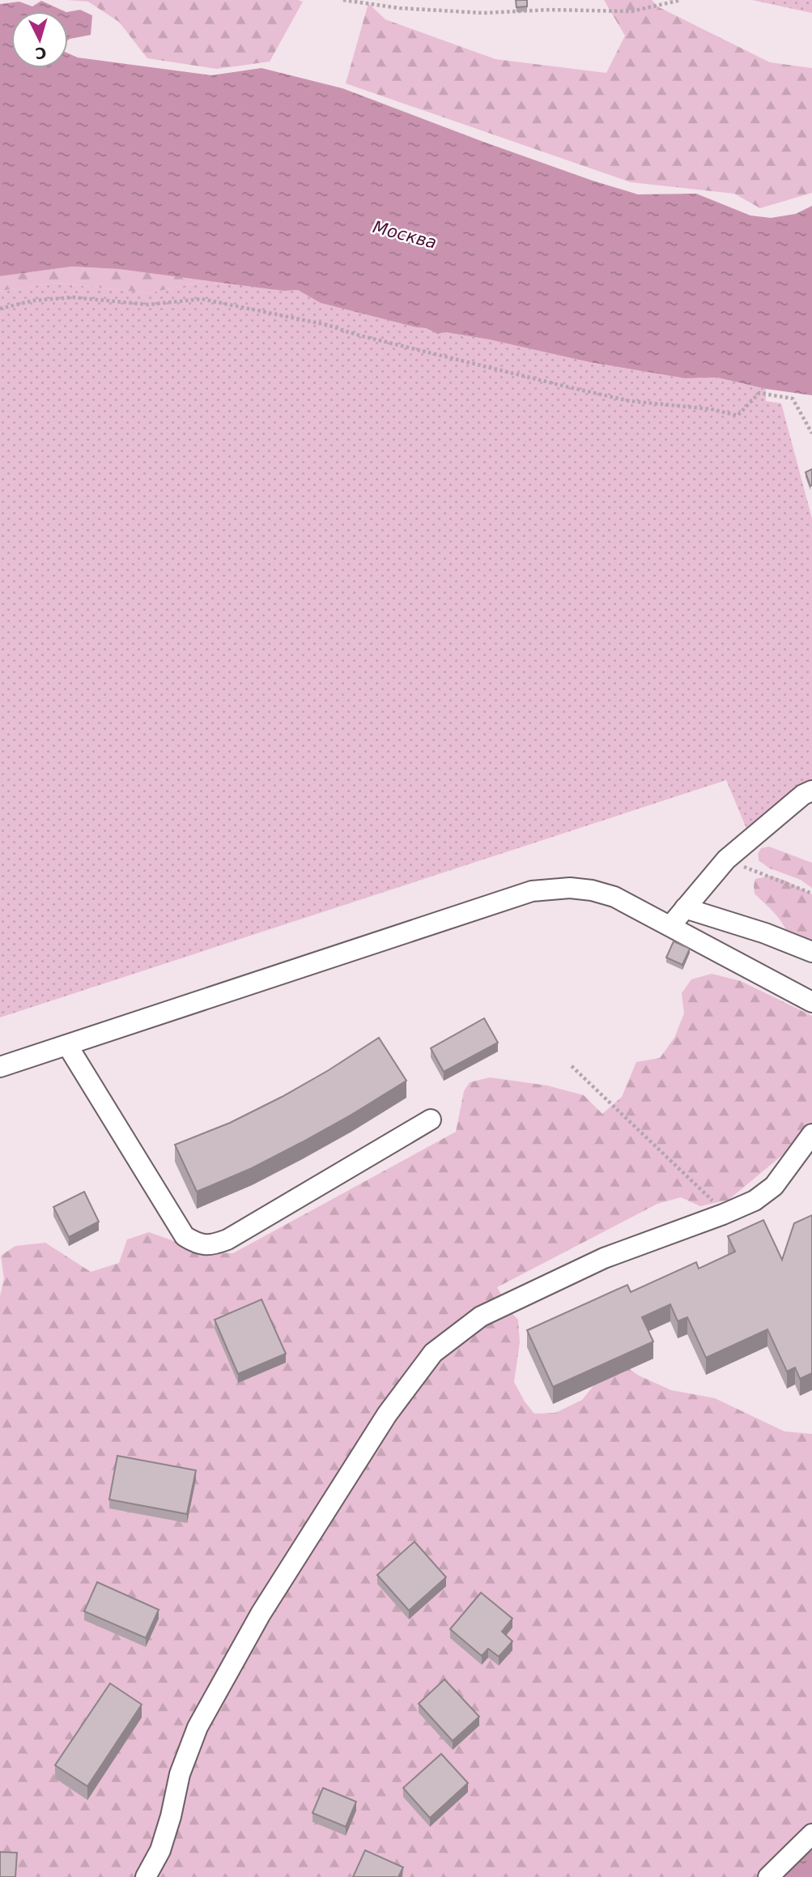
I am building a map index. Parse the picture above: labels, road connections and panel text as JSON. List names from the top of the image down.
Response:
{
  "water": ["Москва"],
  "north": "bottom"
}
